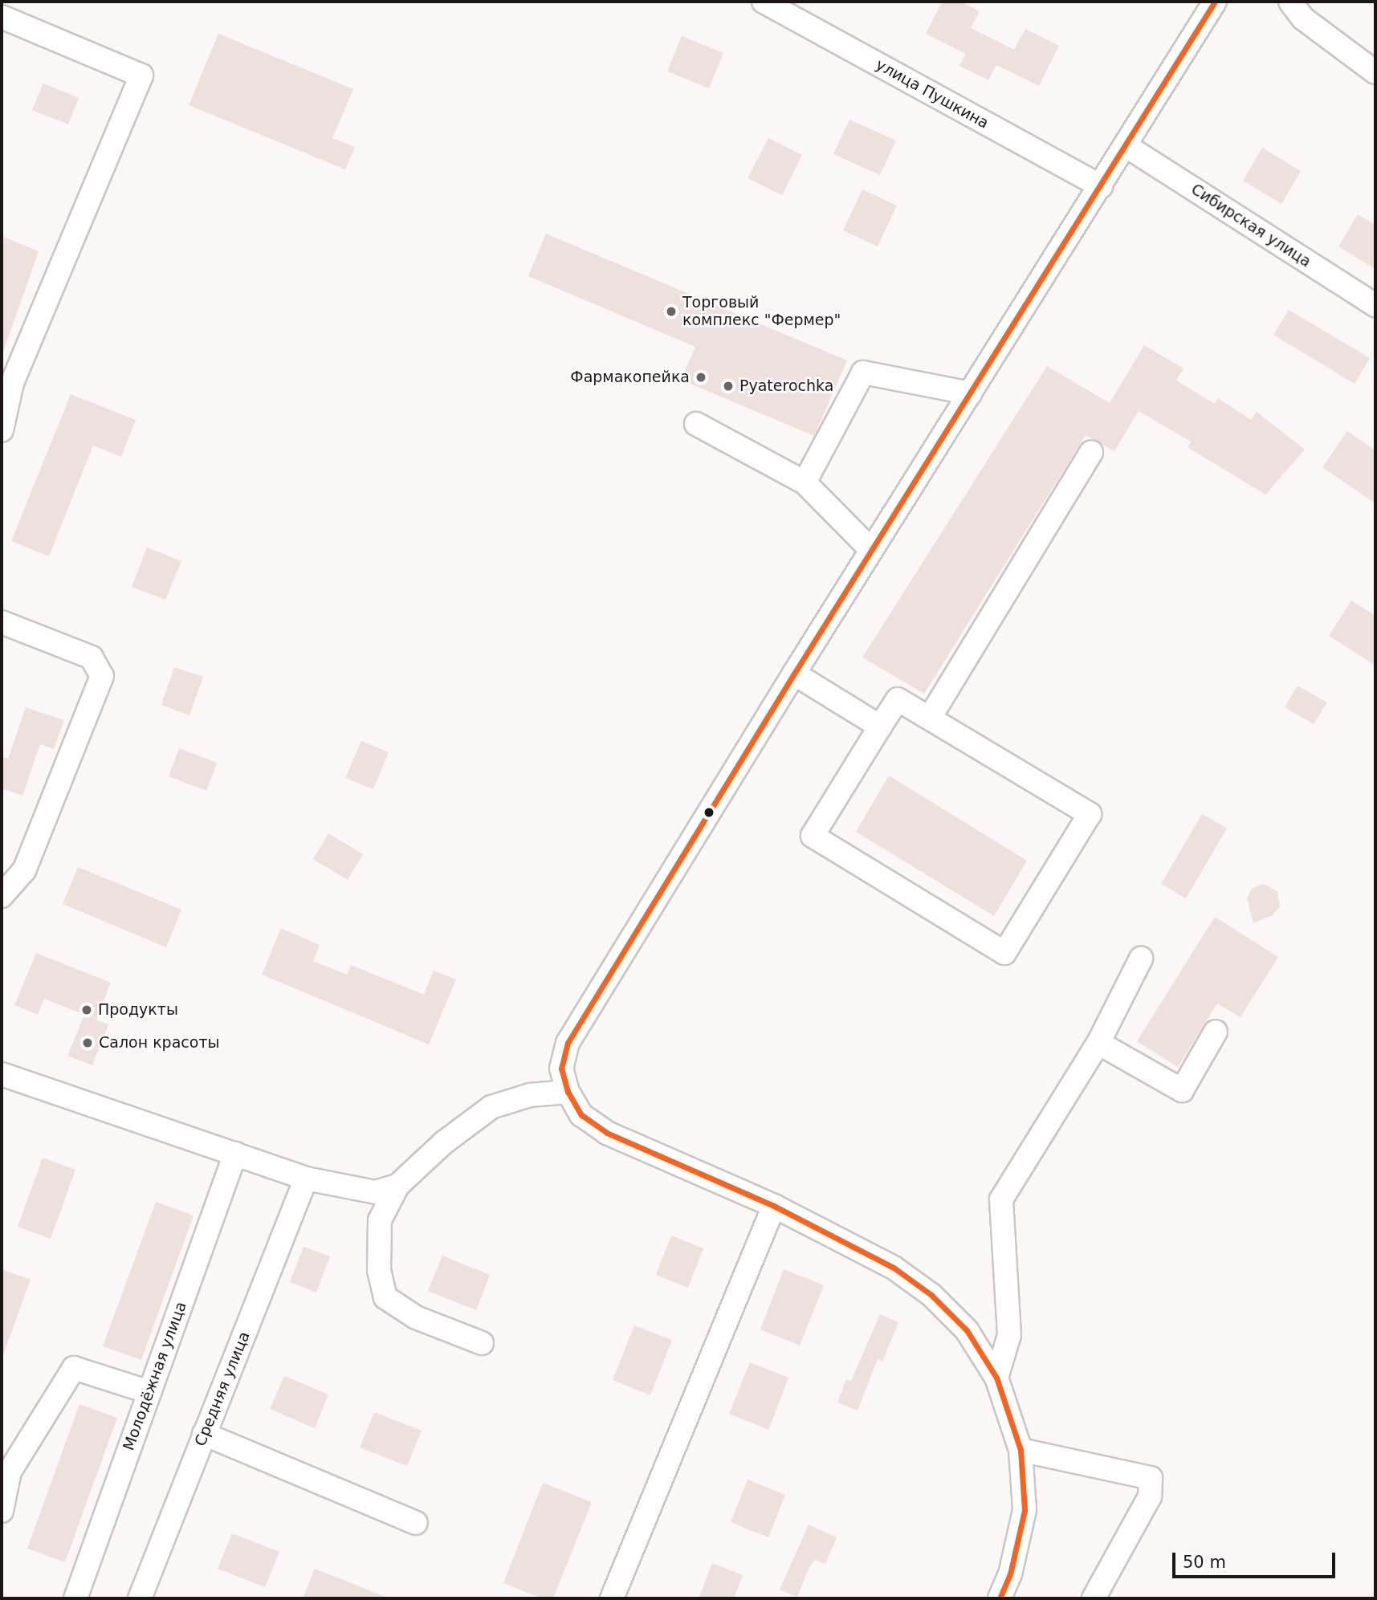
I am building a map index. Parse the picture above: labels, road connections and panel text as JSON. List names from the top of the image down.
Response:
{
  "streets": {
    "street": [
      "улица Пушкина",
      "Сибирская улица",
      "Молодёжная улица",
      "Средняя улица"
    ]
  },
  "places": [
    "Торговый комплекс \"Фермер\"",
    "Фармакопейка",
    "Pyaterochka",
    "Продукты",
    "Салон красоты"
  ],
  "scale_bar": "50 m"
}
